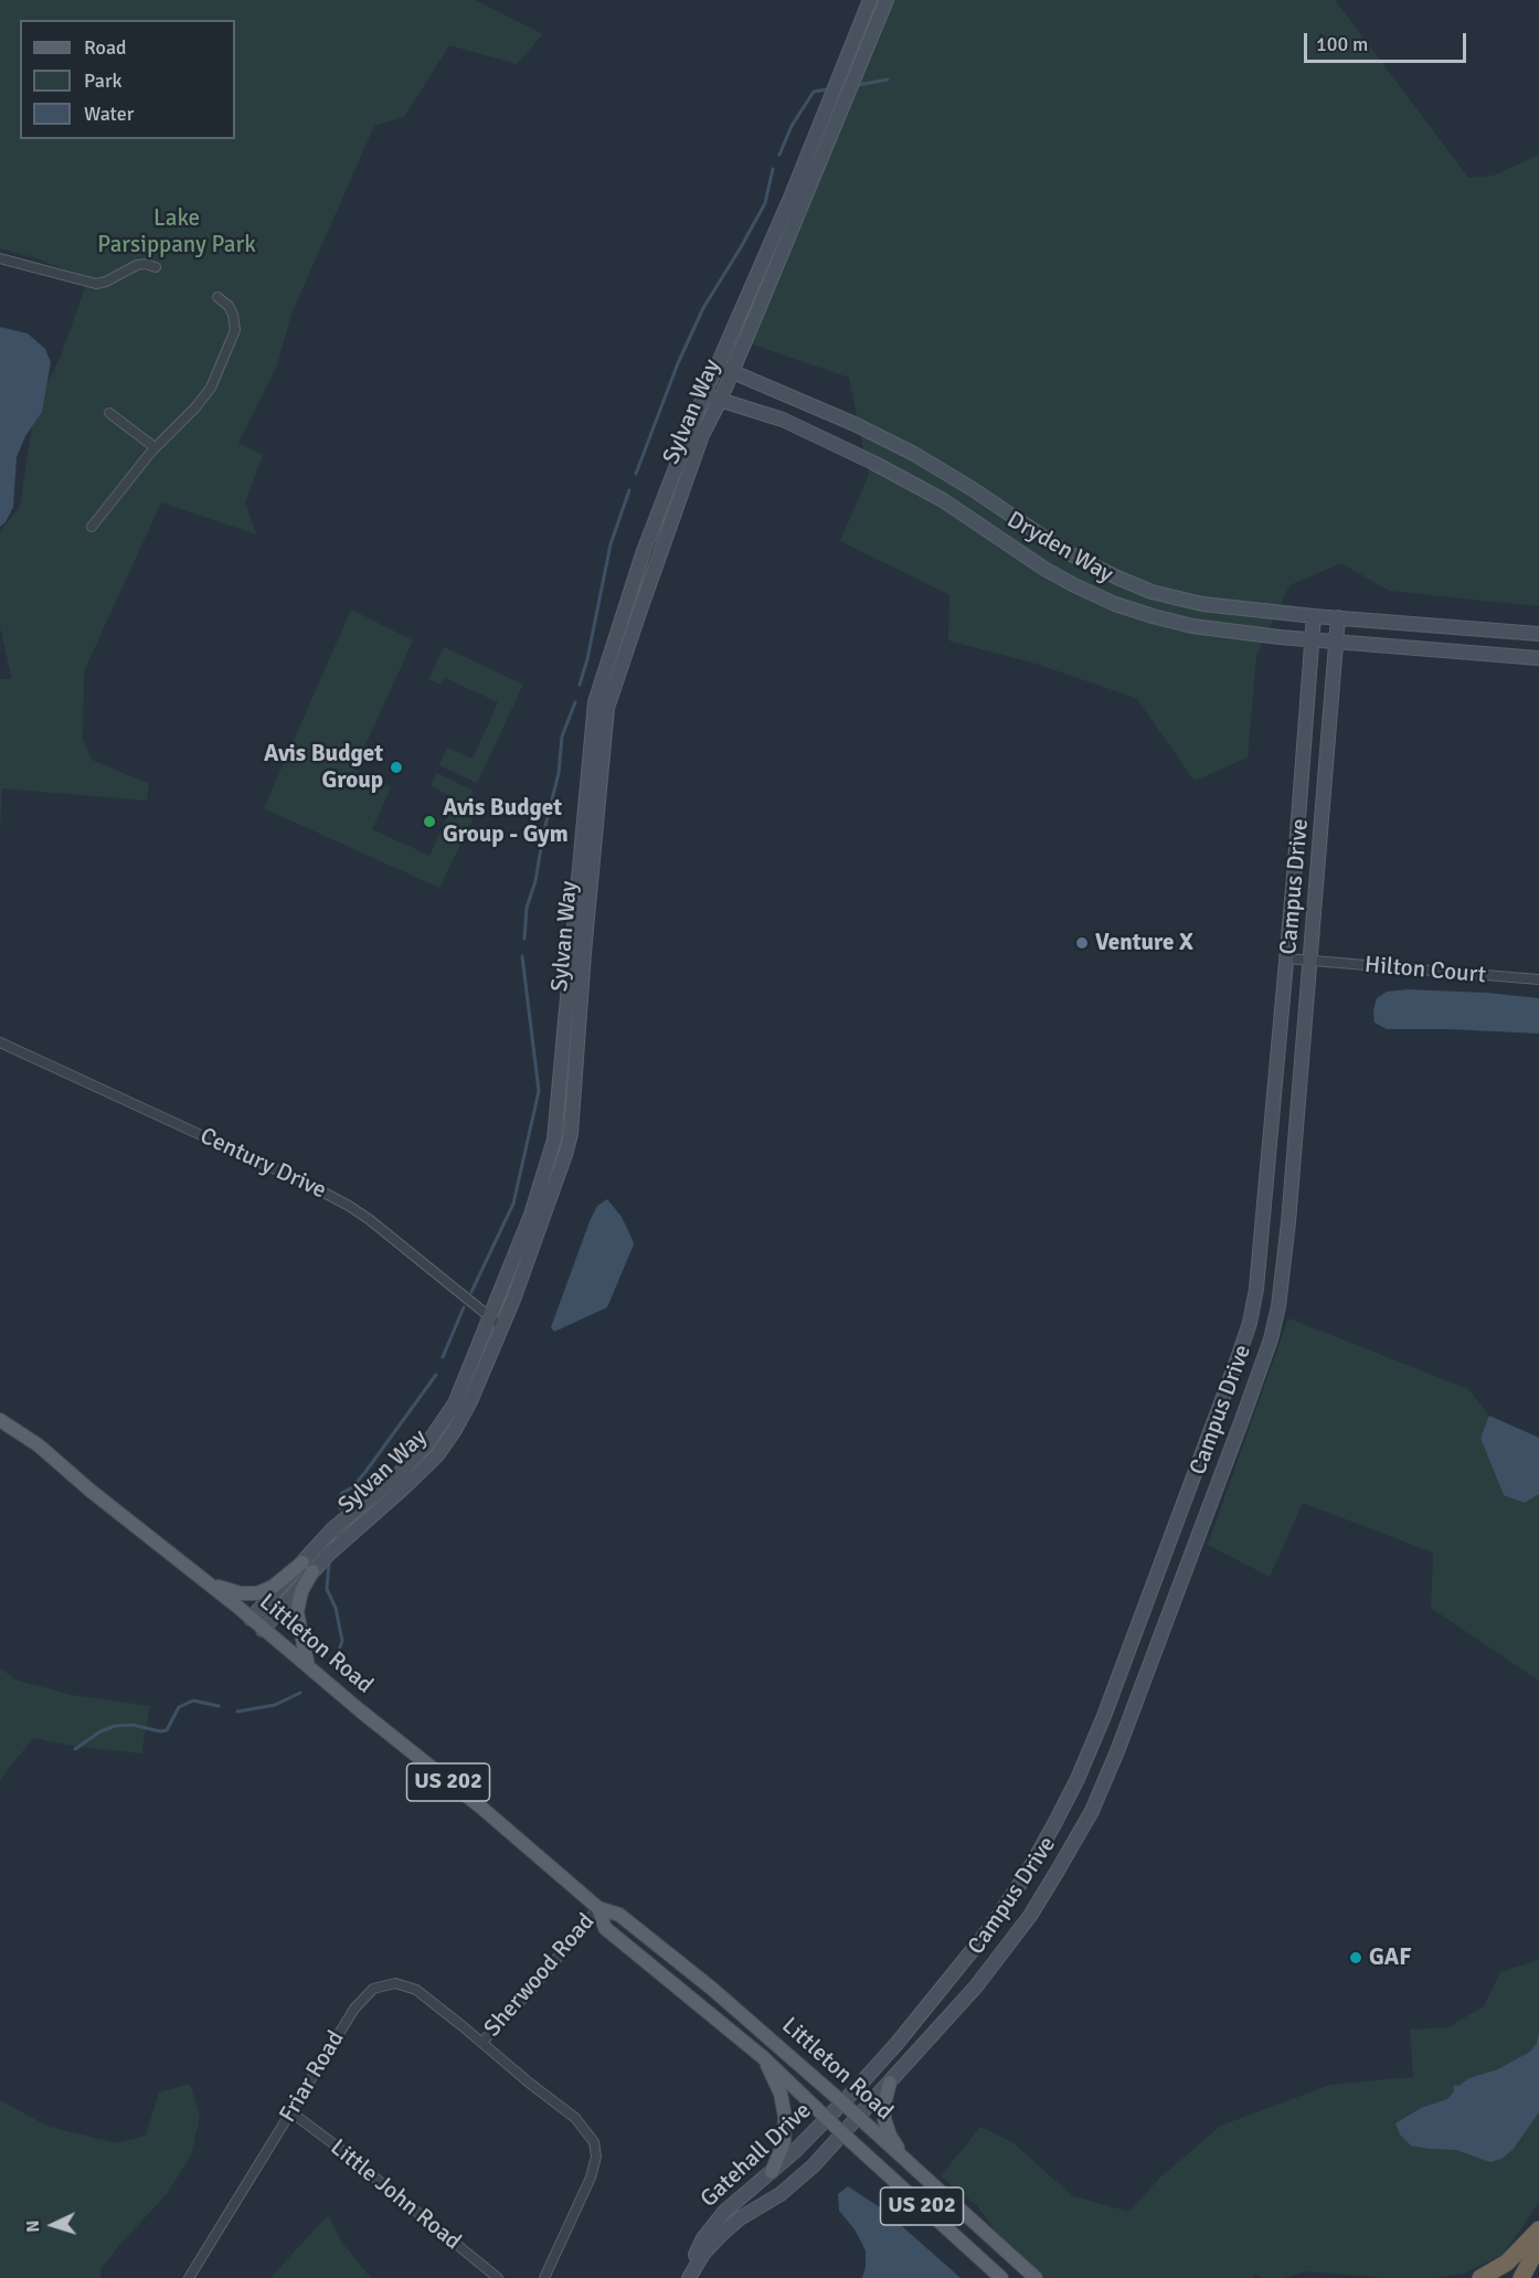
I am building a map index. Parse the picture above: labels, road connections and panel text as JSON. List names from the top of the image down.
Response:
{
  "streets": {
    "main road": ["Littleton Road", "US 202"],
    "street": [
      "Sylvan Way",
      "Dryden Way",
      "Campus Drive",
      "Hilton Court",
      "Century Drive",
      "Sherwood Road",
      "Friar Road",
      "Gatehall Drive",
      "Little John Road"
    ]
  },
  "crossings": [
    ["Sylvan Way", "Dryden Way"],
    ["Sylvan Way", "Century Drive"],
    ["Sylvan Way", "Littleton Road"],
    ["Dryden Way", "Campus Drive"],
    ["Campus Drive", "Hilton Court"],
    ["Campus Drive", "Littleton Road"],
    ["Campus Drive", "Gatehall Drive"],
    ["Littleton Road", "Sherwood Road"],
    ["Littleton Road", "Gatehall Drive"],
    ["Sherwood Road", "Friar Road"],
    ["Friar Road", "Little John Road"]
  ],
  "parks": ["Lake Parsippany Park"],
  "places": [
    "Avis Budget Group",
    "Avis Budget Group - Gym",
    "Venture X",
    "GAF"
  ],
  "legend": ["Road", "Park", "Water"],
  "scale_bar": "100 m",
  "north": "left"
}
